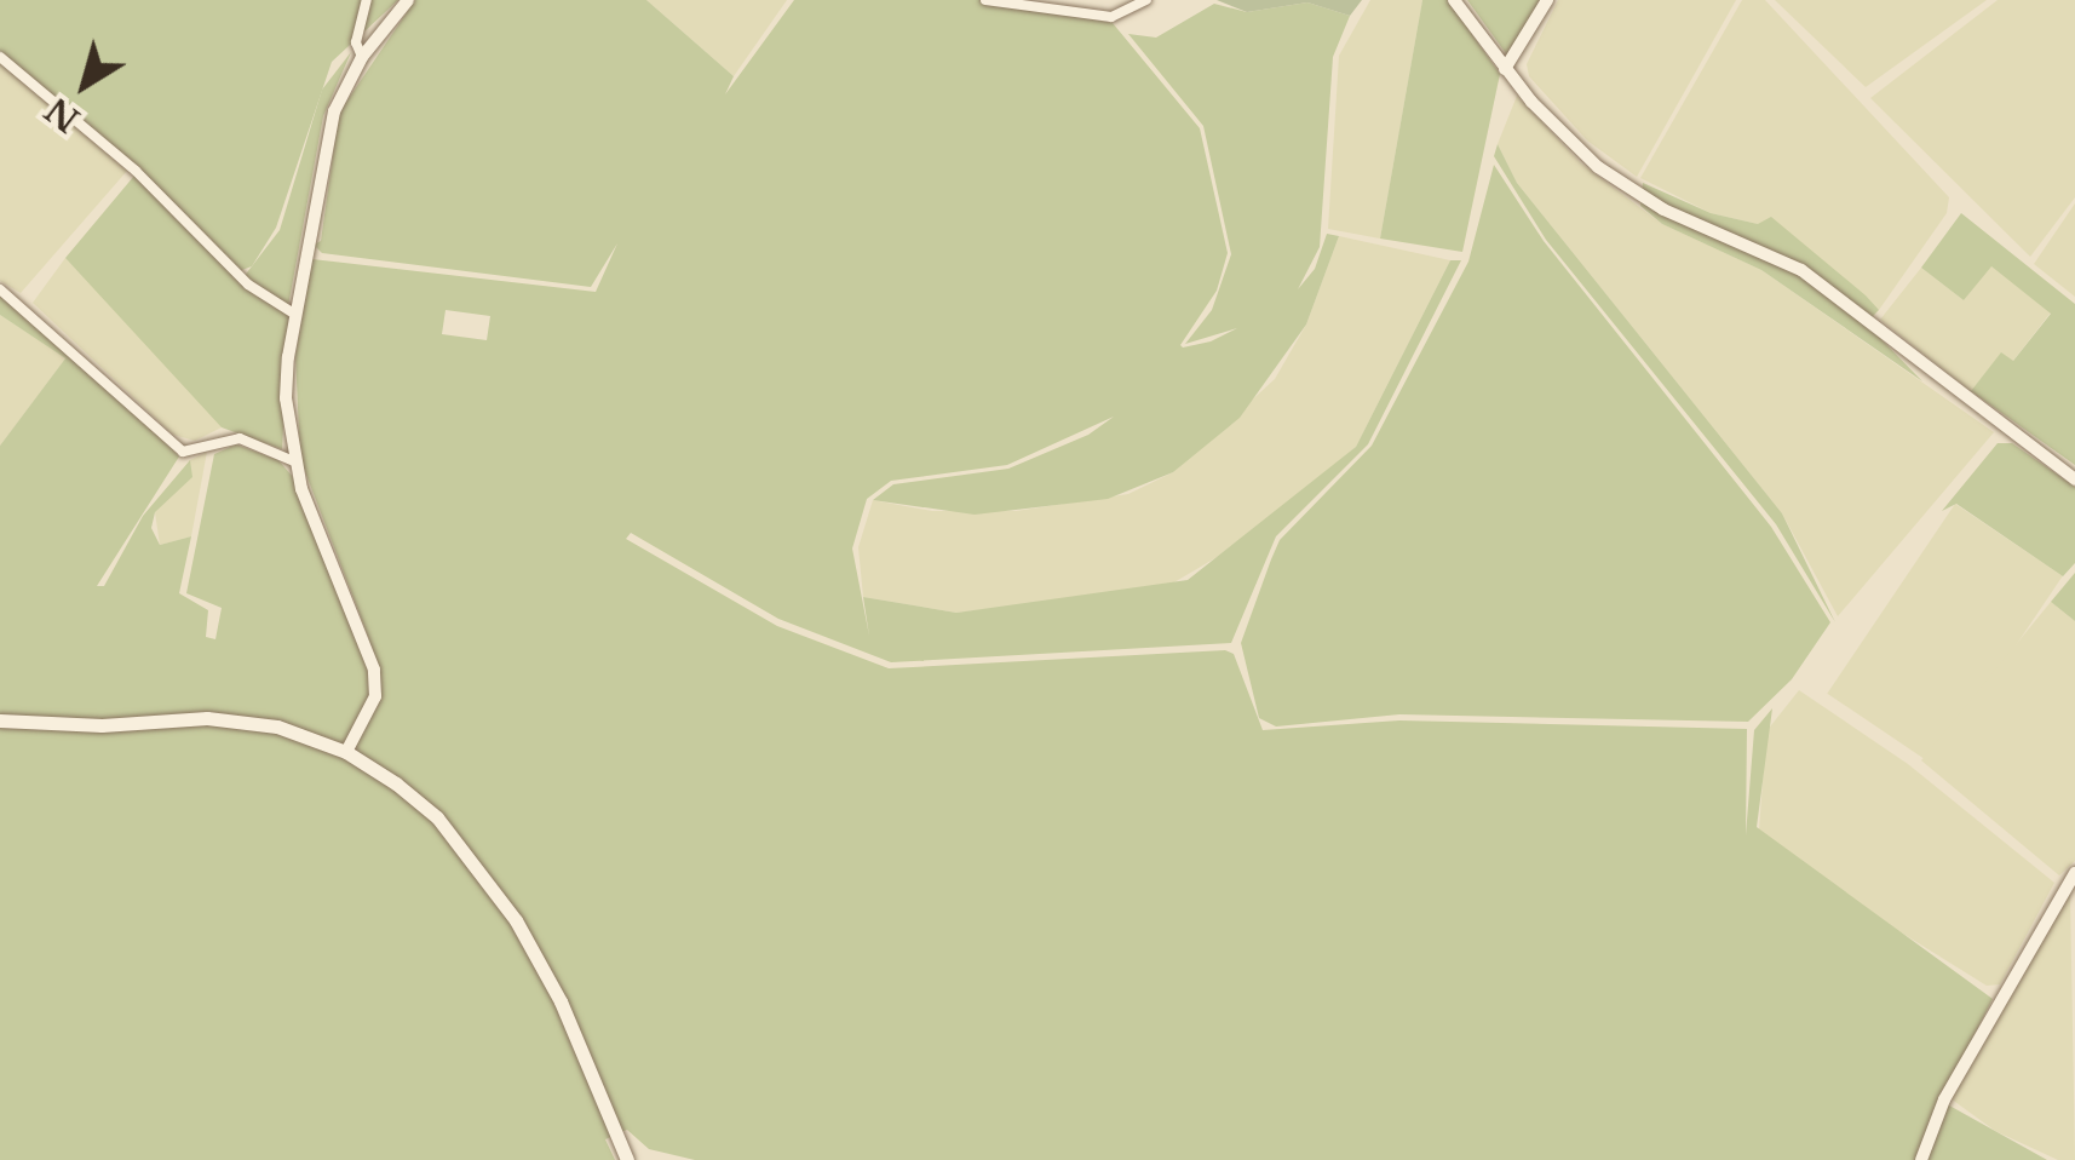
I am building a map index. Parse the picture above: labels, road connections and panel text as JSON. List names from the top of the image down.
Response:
{
  "north": "bottom left"
}
